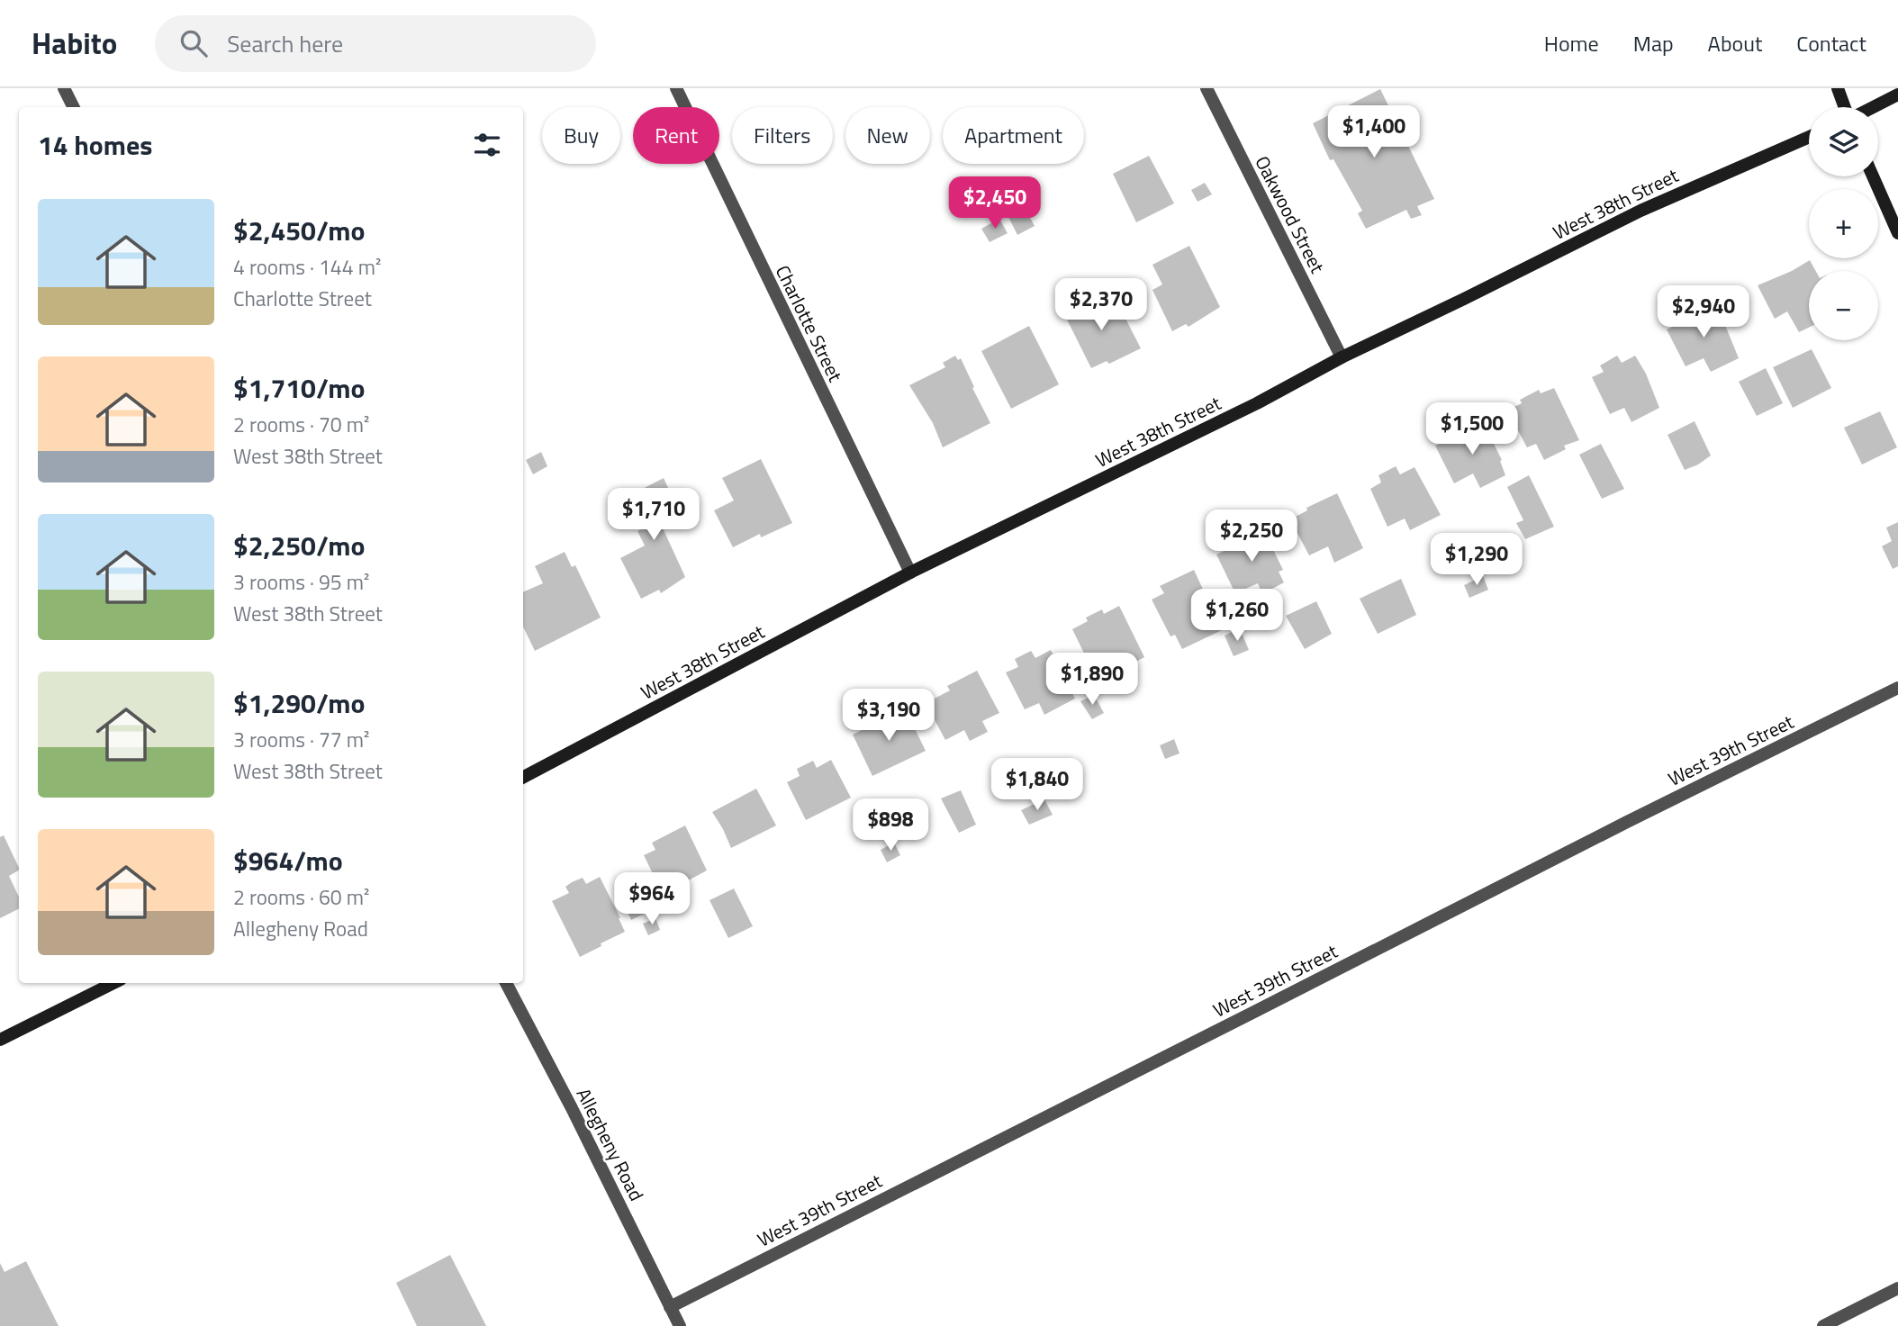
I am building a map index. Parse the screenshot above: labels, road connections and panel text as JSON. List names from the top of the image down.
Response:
{
  "streets": {
    "main road": ["West 38th Street"],
    "street": [
      "Oakwood Street",
      "Charlotte Street",
      "West 39th Street",
      "Allegheny Road"
    ]
  },
  "crossings": [
    ["West 38th Street", "Oakwood Street"],
    ["West 38th Street", "Charlotte Street"],
    ["West 39th Street", "Allegheny Road"]
  ],
  "page": {
    "header": "Habito",
    "search": "Search here",
    "nav": [
      "Home",
      "Map",
      "About",
      "Contact"
    ],
    "price": [
      "$1,400",
      "$2,450",
      "$2,370",
      "$2,940",
      "$1,500",
      "$1,710",
      "$2,250",
      "$1,290",
      "$1,260",
      "$1,890",
      "$3,190",
      "$1,840",
      "$898",
      "$964"
    ],
    "map_buttons": ["+", "−"],
    "chip": [
      "Buy",
      "Rent",
      "Filters",
      "New",
      "Apartment"
    ],
    "heading": "14 homes",
    "list": [
      {
        "name": "$2,450/mo",
        "note": "4 rooms · 144 m² · Charlotte Street"
      },
      {
        "name": "$1,710/mo",
        "note": "2 rooms · 70 m² · West 38th Street"
      },
      {
        "name": "$2,250/mo",
        "note": "3 rooms · 95 m² · West 38th Street"
      },
      {
        "name": "$1,290/mo",
        "note": "3 rooms · 77 m² · West 38th Street"
      },
      {
        "name": "$964/mo",
        "note": "2 rooms · 60 m² · Allegheny Road"
      }
    ]
  }
}
